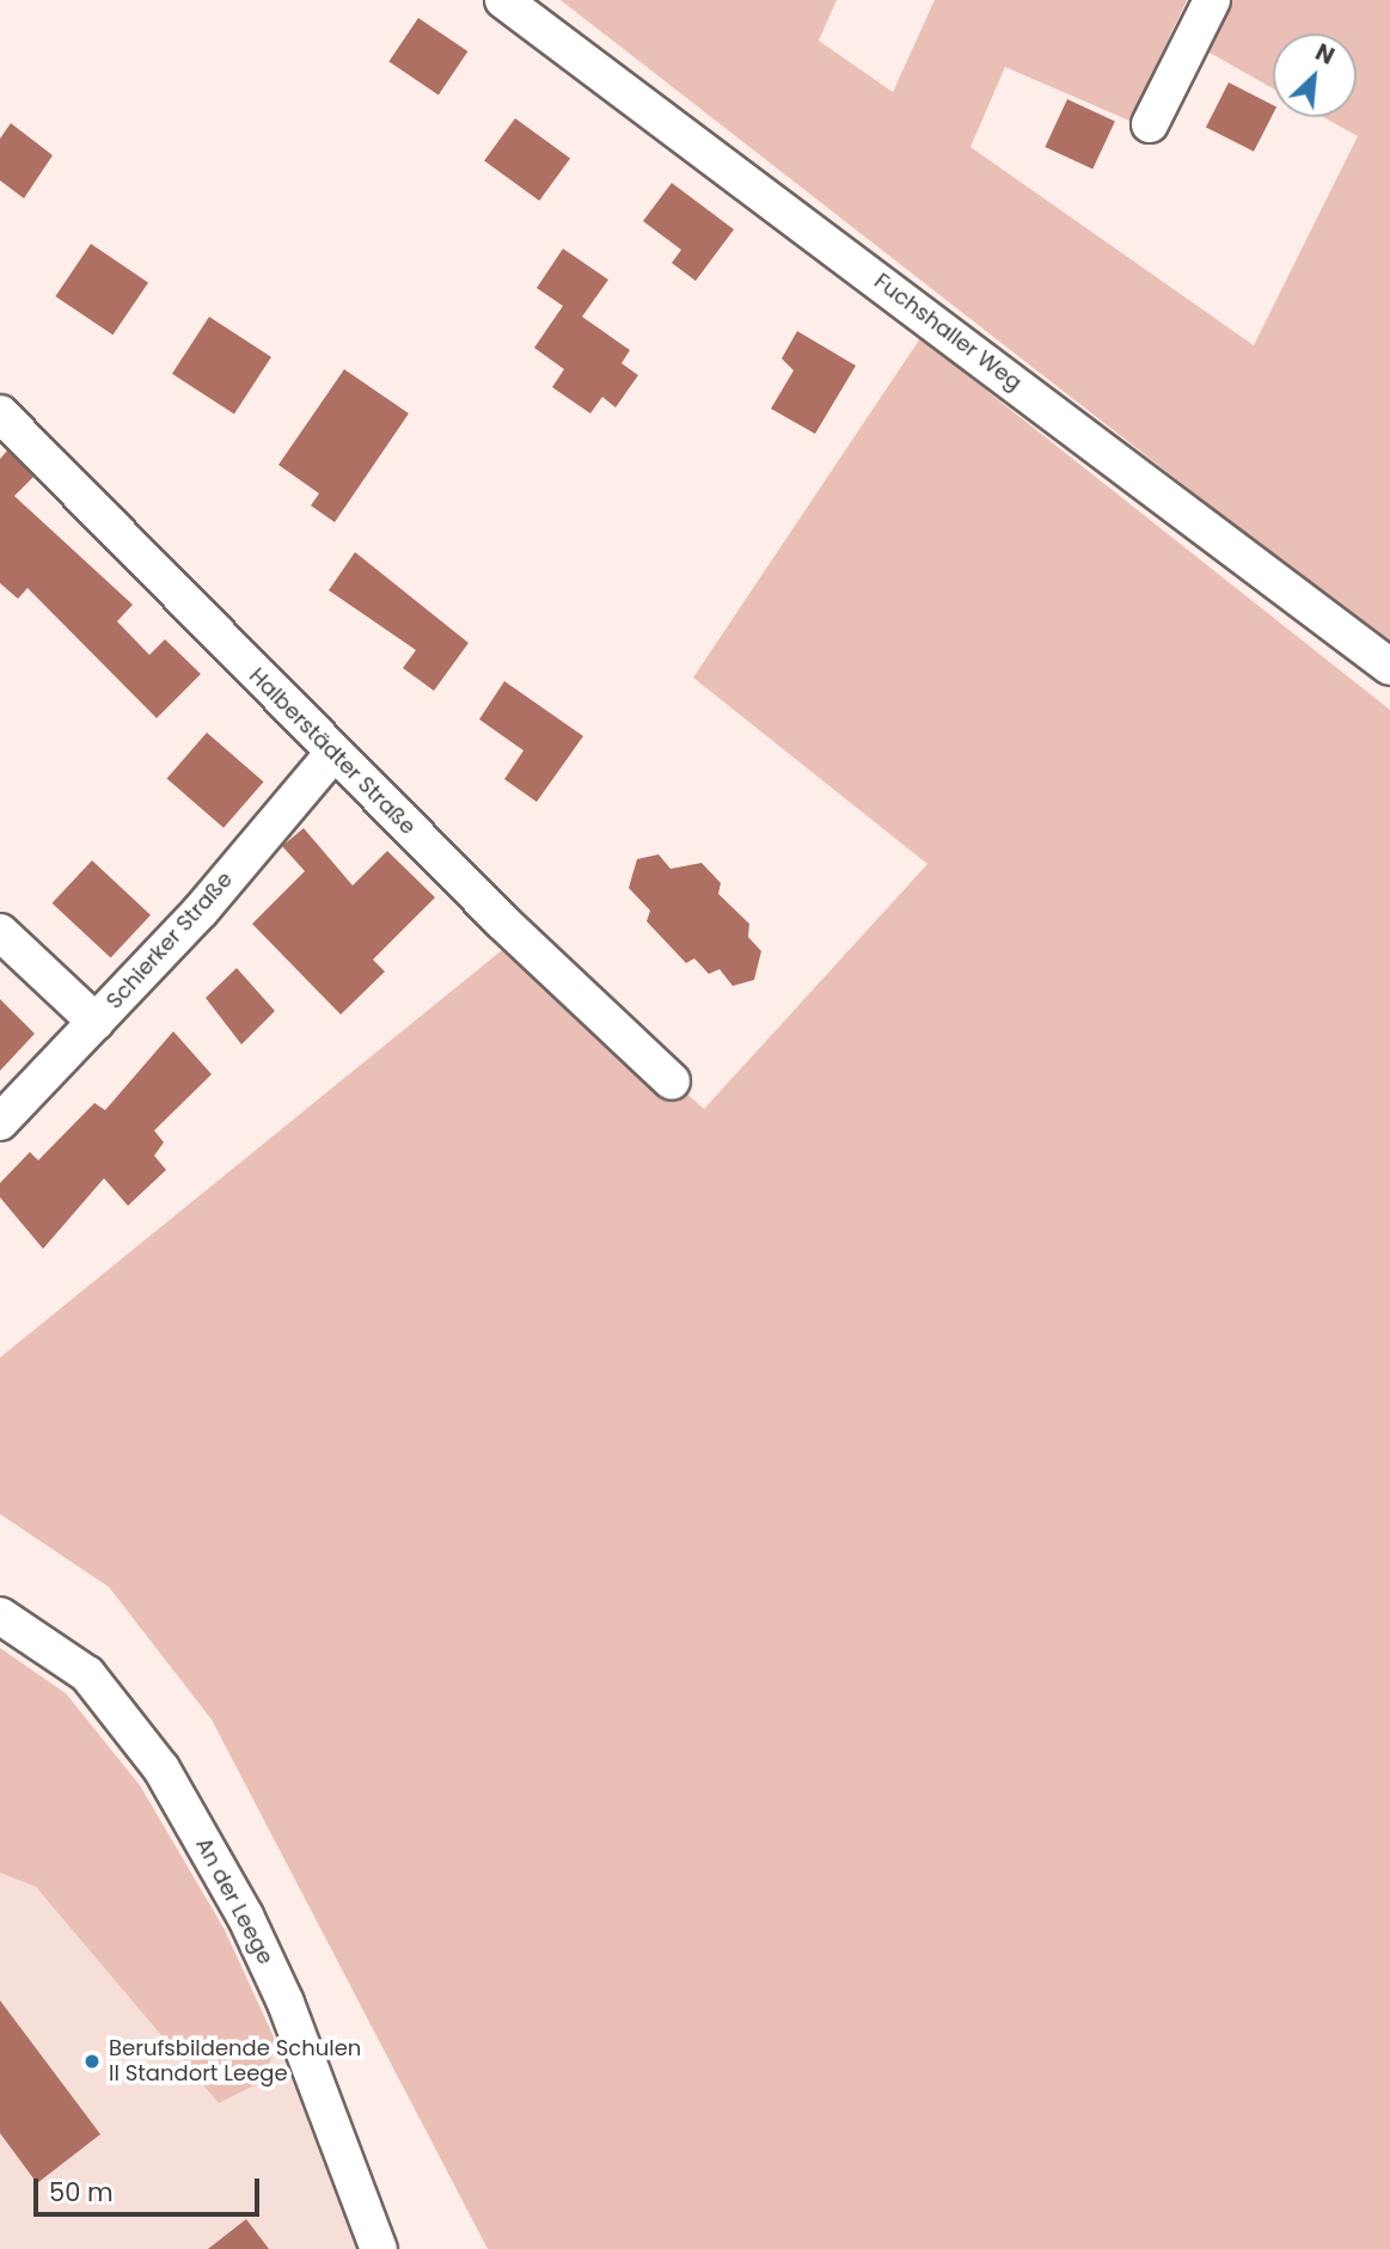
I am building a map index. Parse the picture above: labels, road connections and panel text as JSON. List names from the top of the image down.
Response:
{
  "streets": {
    "street": [
      "Fuchshaller Weg",
      "Halberstädter Straße",
      "Schierker Straße",
      "An der Leege"
    ]
  },
  "crossings": [
    ["Halberstädter Straße", "Schierker Straße"]
  ],
  "places": ["Berufsbildende Schulen II Standort Leege"],
  "scale_bar": "50 m",
  "north": "top right"
}
